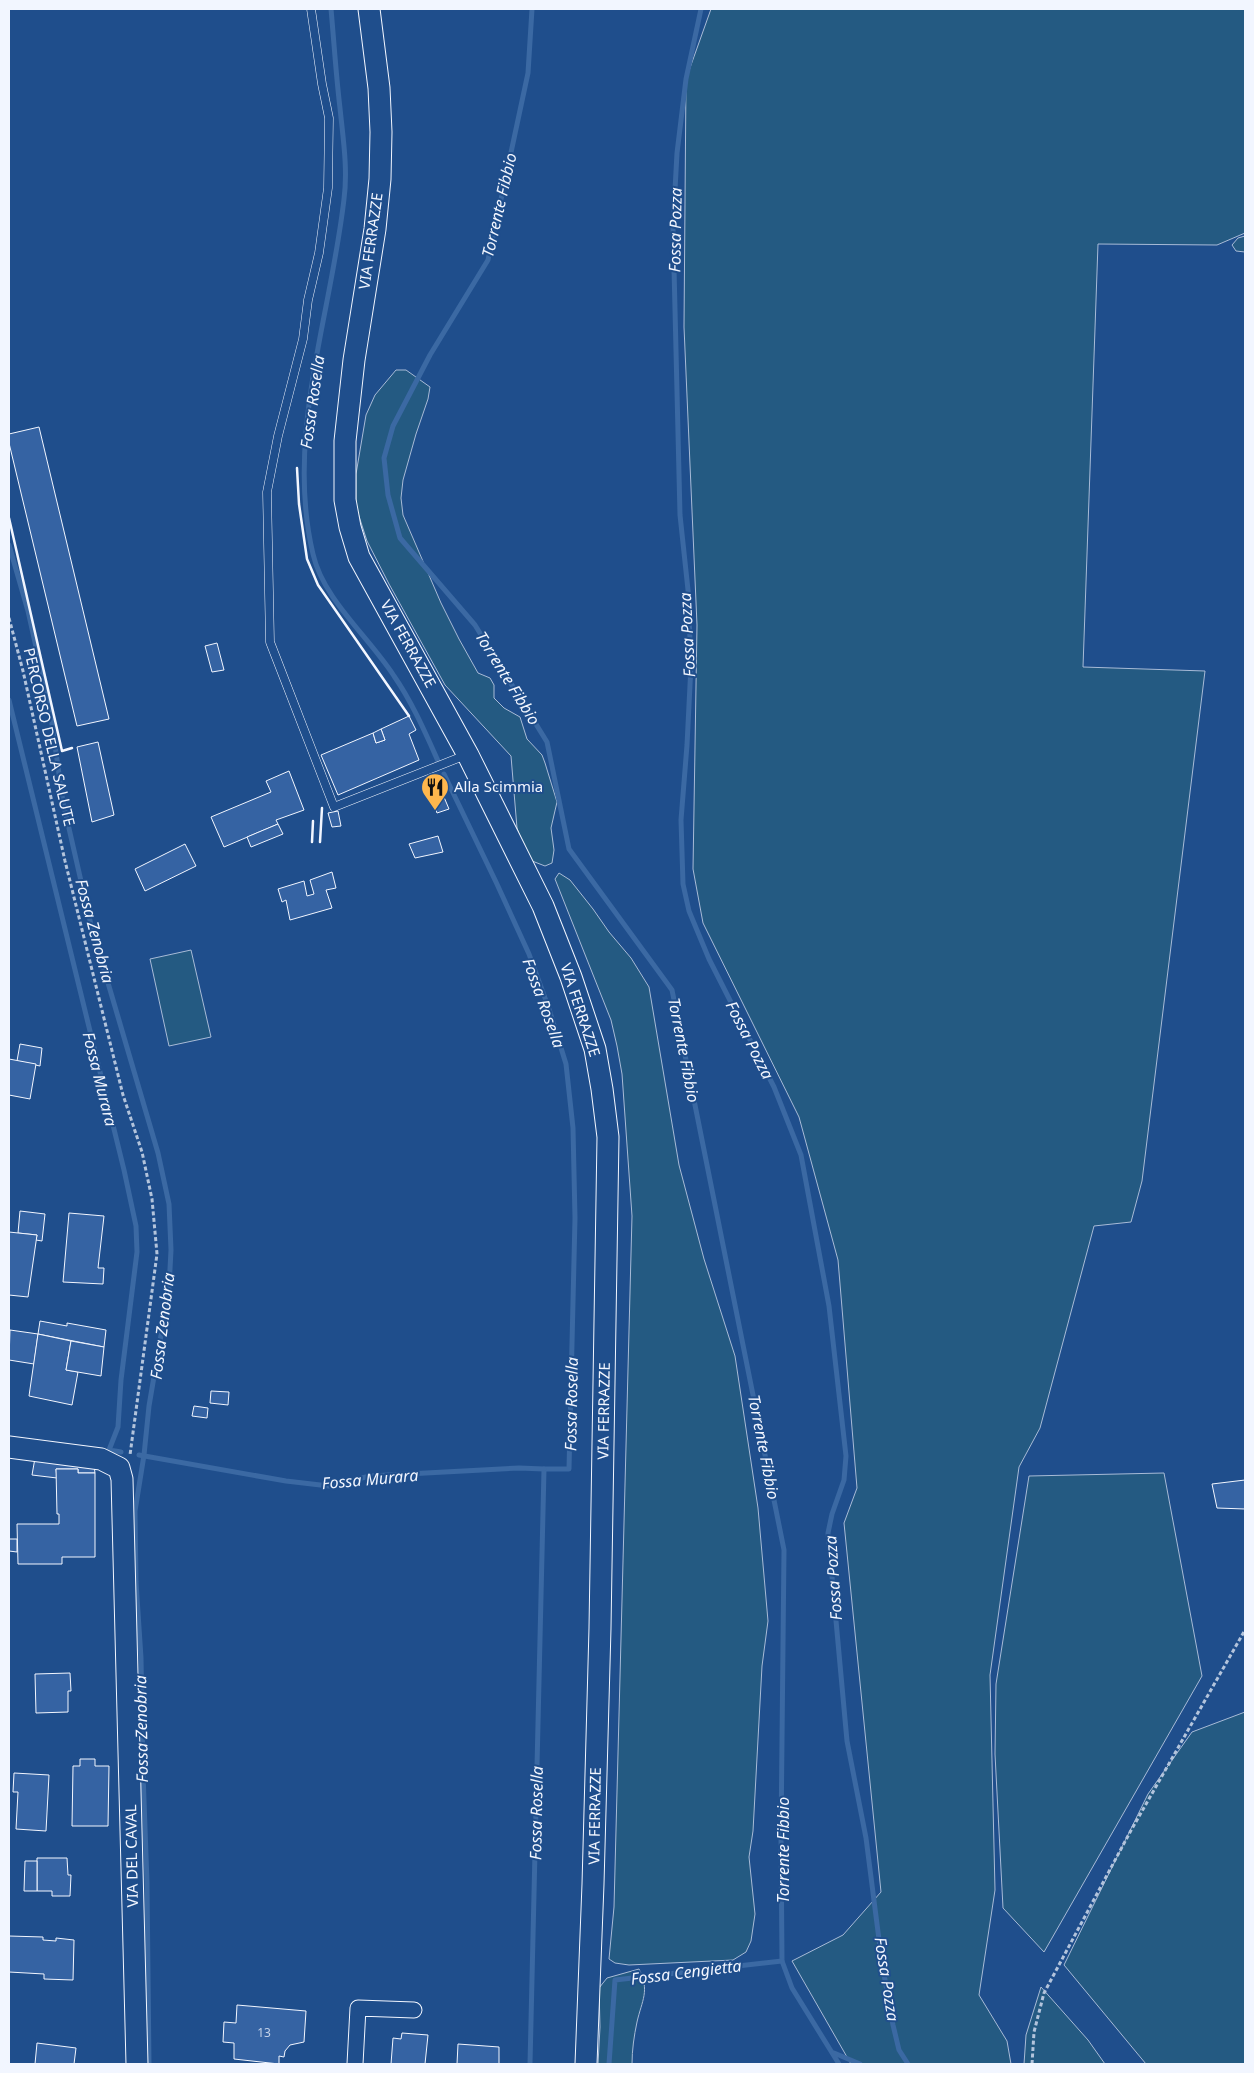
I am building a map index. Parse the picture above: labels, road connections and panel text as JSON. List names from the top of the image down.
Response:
{
  "streets": {
    "street": ["VIA FERRAZZE", "VIA DEL CAVAL"],
    "path": ["PERCORSO DELLA SALUTE"]
  },
  "crossings": [
    ["PERCORSO DELLA SALUTE", "VIA DEL CAVAL"]
  ],
  "water": [
    "Torrente Fibbio",
    "Fossa Pozza",
    "Fossa Rosella",
    "Fossa Zenobria",
    "Fossa Murara",
    "Fossa Cengietta"
  ],
  "places": {
    "restaurant": ["Alla Scimmia"]
  },
  "house_numbers": ["13"]
}
